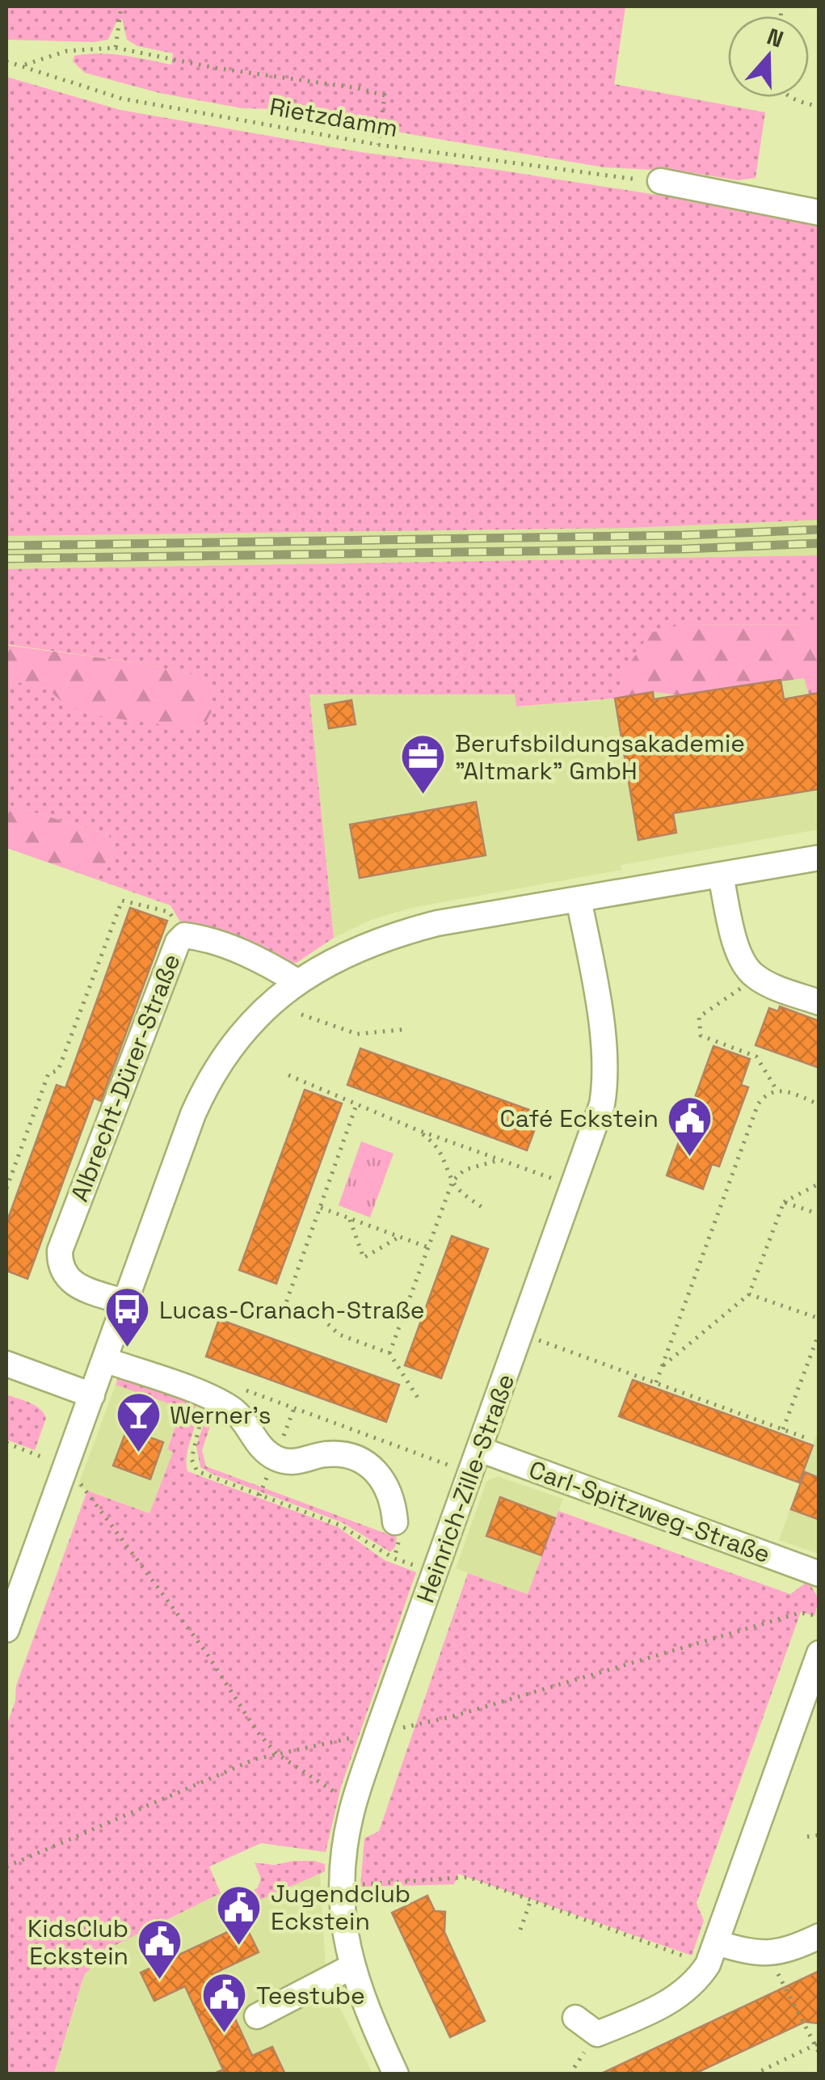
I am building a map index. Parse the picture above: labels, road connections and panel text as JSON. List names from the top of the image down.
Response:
{
  "streets": {
    "street": ["Albrecht-Dürer-Straße", "Heinrich-Zille-Straße", "Carl-Spitzweg-Straße"],
    "path": ["Rietzdamm"]
  },
  "crossings": [
    ["Heinrich-Zille-Straße", "Carl-Spitzweg-Straße"]
  ],
  "places": {
    "office": ["Berufsbildungsakademie \"Altmark\" GmbH"],
    "public building": [
      "Café Eckstein",
      "Jugendclub Eckstein",
      "KidsClub Eckstein",
      "Teestube"
    ],
    "bus stop": ["Lucas-Cranach-Straße"],
    "bar": ["Werner's"]
  },
  "north": "top"
}
